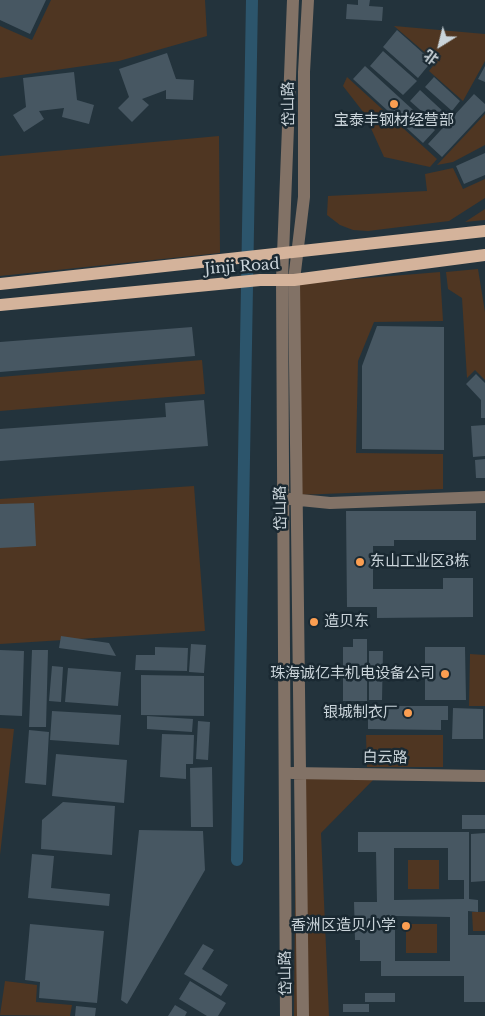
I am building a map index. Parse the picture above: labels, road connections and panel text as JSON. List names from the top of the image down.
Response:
{
  "streets": {
    "main road": ["Jinji Road"],
    "street": ["岱山路", "白云路"]
  },
  "crossings": [
    ["岱山路", "Jinji Road"],
    ["岱山路", "白云路"]
  ],
  "places": [
    "宝泰丰钢材经营部",
    "东山工业区3栋",
    "造贝东",
    "珠海诚亿丰机电设备公司",
    "银城制衣厂",
    "香洲区造贝小学"
  ],
  "north": "bottom left"
}
